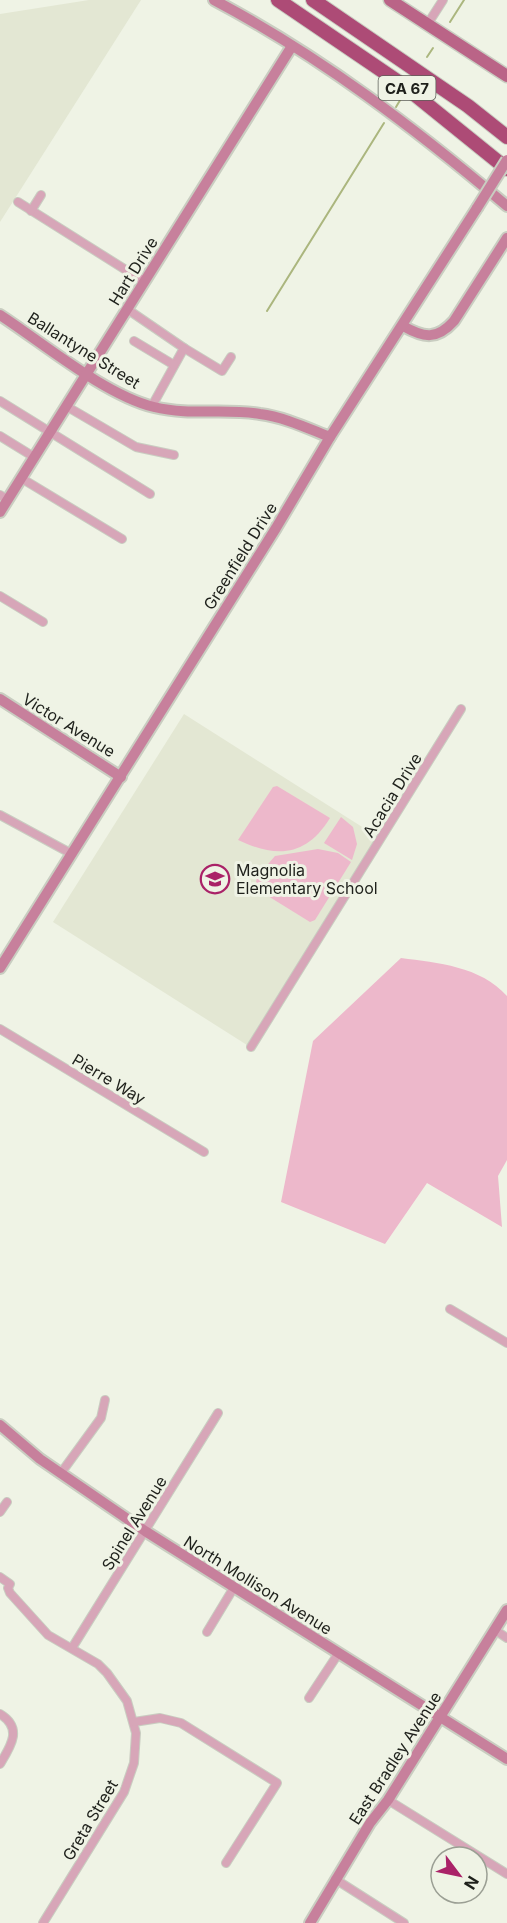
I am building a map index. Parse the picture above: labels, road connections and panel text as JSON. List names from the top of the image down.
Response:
{
  "streets": {
    "highway": ["CA 67"],
    "main road": [
      "Hart Drive",
      "Ballantyne Street",
      "Greenfield Drive",
      "Victor Avenue",
      "North Mollison Avenue",
      "East Bradley Avenue"
    ],
    "street": [
      "Acacia Drive",
      "Pierre Way",
      "Spinel Avenue",
      "Greta Street"
    ]
  },
  "crossings": [
    ["Hart Drive", "Ballantyne Street"],
    ["Ballantyne Street", "Greenfield Drive"],
    ["Greenfield Drive", "Victor Avenue"],
    ["Spinel Avenue", "North Mollison Avenue"],
    ["North Mollison Avenue", "East Bradley Avenue"]
  ],
  "places": {
    "school or university": ["Magnolia Elementary School"]
  },
  "north": "bottom right"
}
